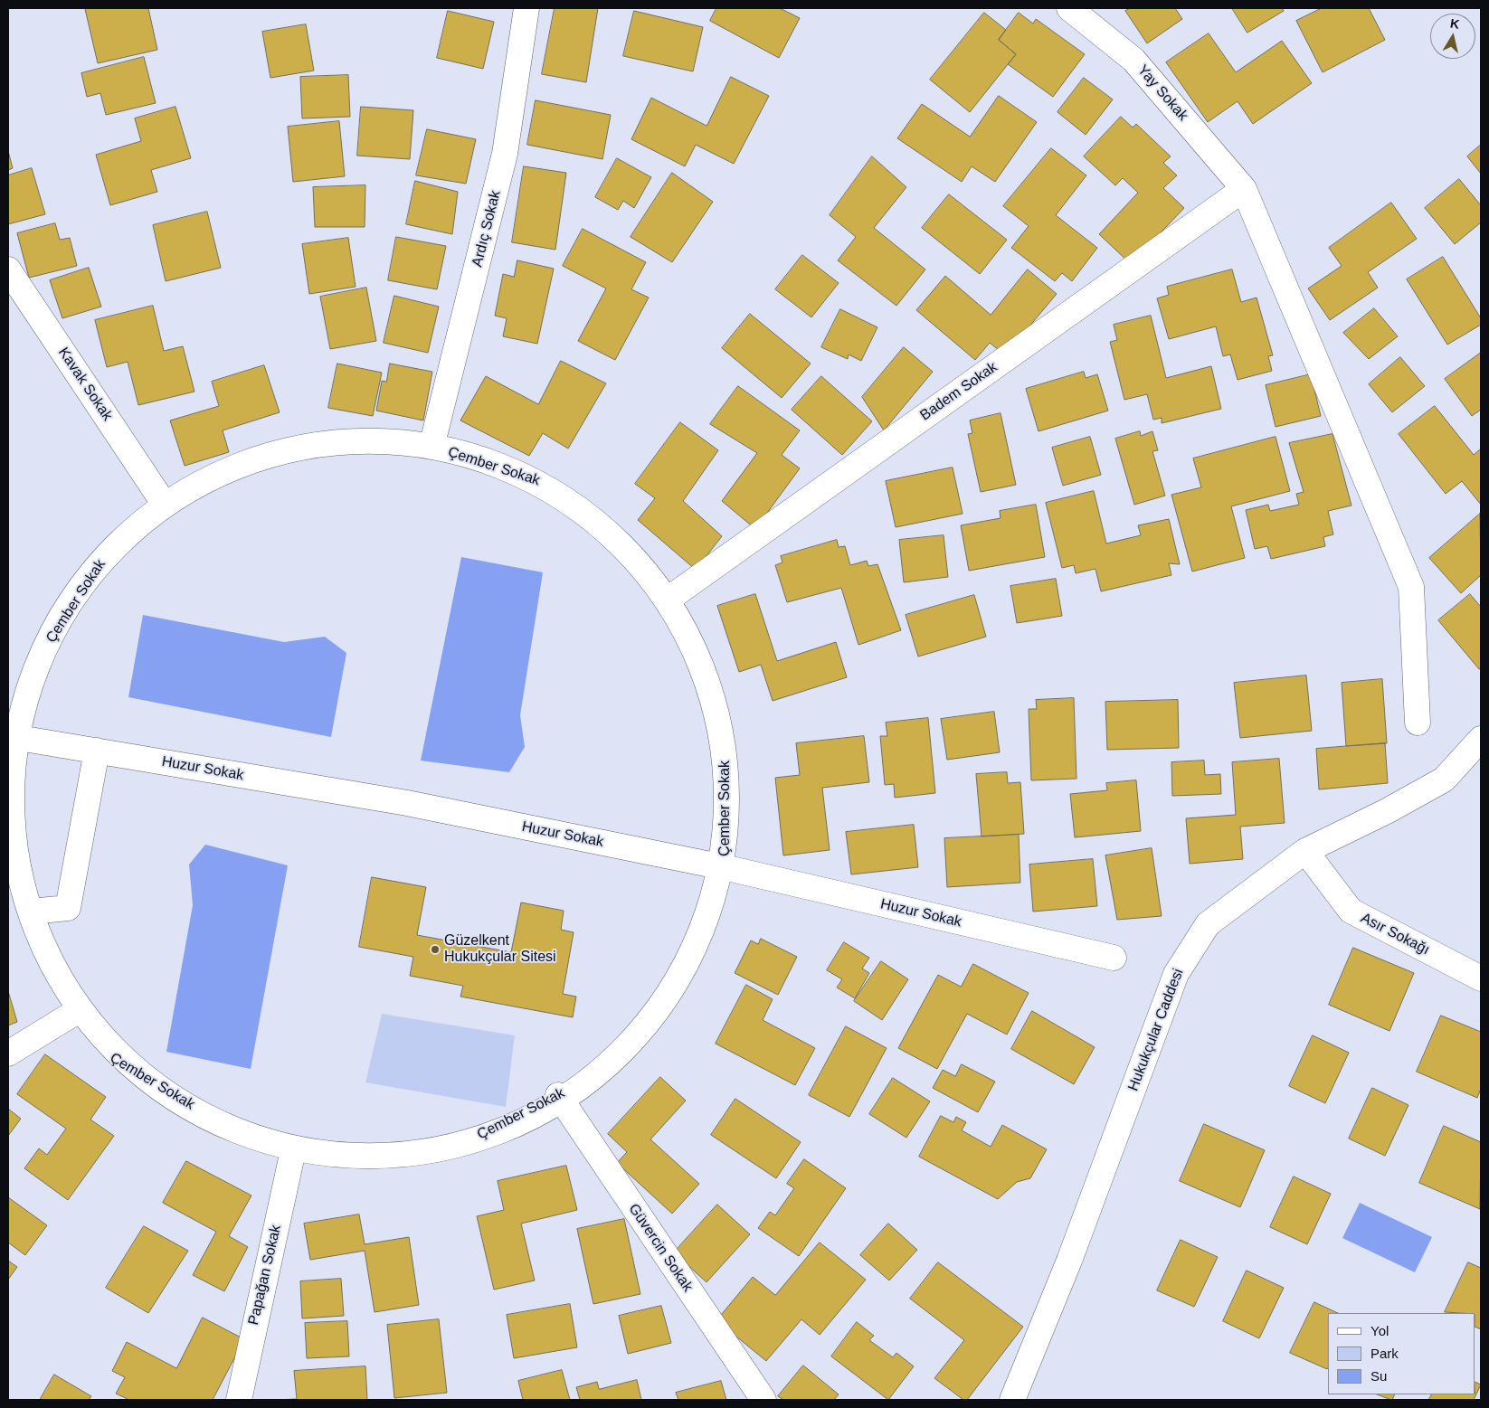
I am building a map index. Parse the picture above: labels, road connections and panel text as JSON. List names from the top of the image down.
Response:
{
  "streets": {
    "street": [
      "Yay Sokak",
      "Ardıç Sokak",
      "Kavak Sokak",
      "Badem Sokak",
      "Çember Sokak",
      "Huzur Sokak",
      "Asır Sokağı",
      "Hukukçular Caddesi",
      "Güvercin Sokak",
      "Papağan Sokak"
    ]
  },
  "crossings": [
    ["Yay Sokak", "Badem Sokak"],
    ["Ardıç Sokak", "Çember Sokak"],
    ["Kavak Sokak", "Çember Sokak"],
    ["Badem Sokak", "Çember Sokak"],
    ["Çember Sokak", "Huzur Sokak"],
    ["Çember Sokak", "Güvercin Sokak"],
    ["Çember Sokak", "Papağan Sokak"],
    ["Asır Sokağı", "Hukukçular Caddesi"]
  ],
  "places": ["Güzelkent Hukukçular Sitesi"],
  "legend": ["Yol", "Park", "Su"],
  "north": "top"
}
